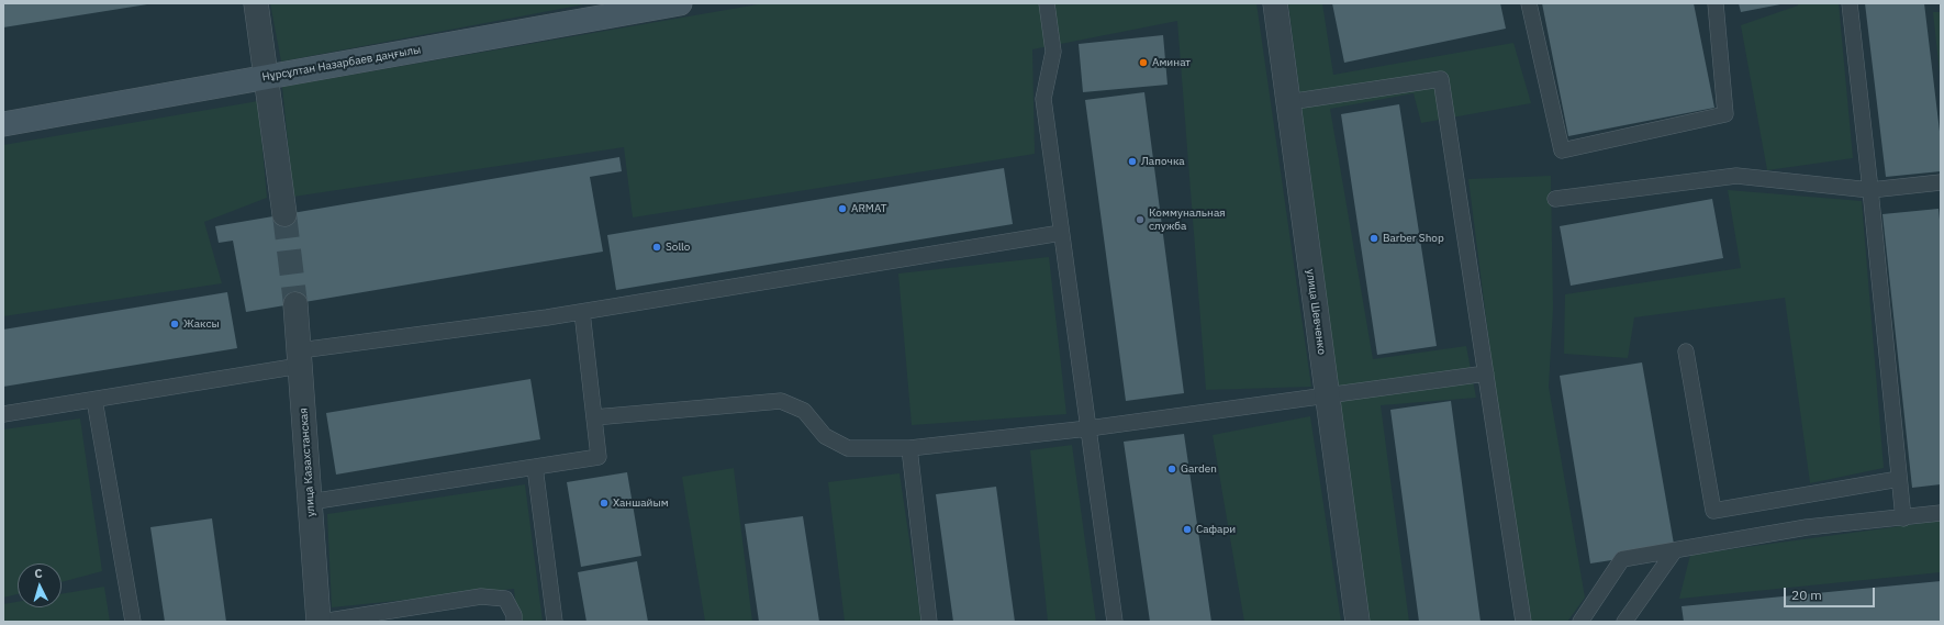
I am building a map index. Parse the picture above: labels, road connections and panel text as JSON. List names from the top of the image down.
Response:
{
  "streets": {
    "main road": ["Нұрсұлтан Назарбаев даңғылы"],
    "street": ["улица Шевченко", "улица Казахстанская"]
  },
  "places": [
    "Аминат",
    "Лапочка",
    "ARMAT",
    "Коммунальная служба",
    "Barber Shop",
    "Sollo",
    "Жаксы",
    "Garden",
    "Ханшайым",
    "Сафари"
  ],
  "scale_bar": "20 m",
  "north": "top"
}
